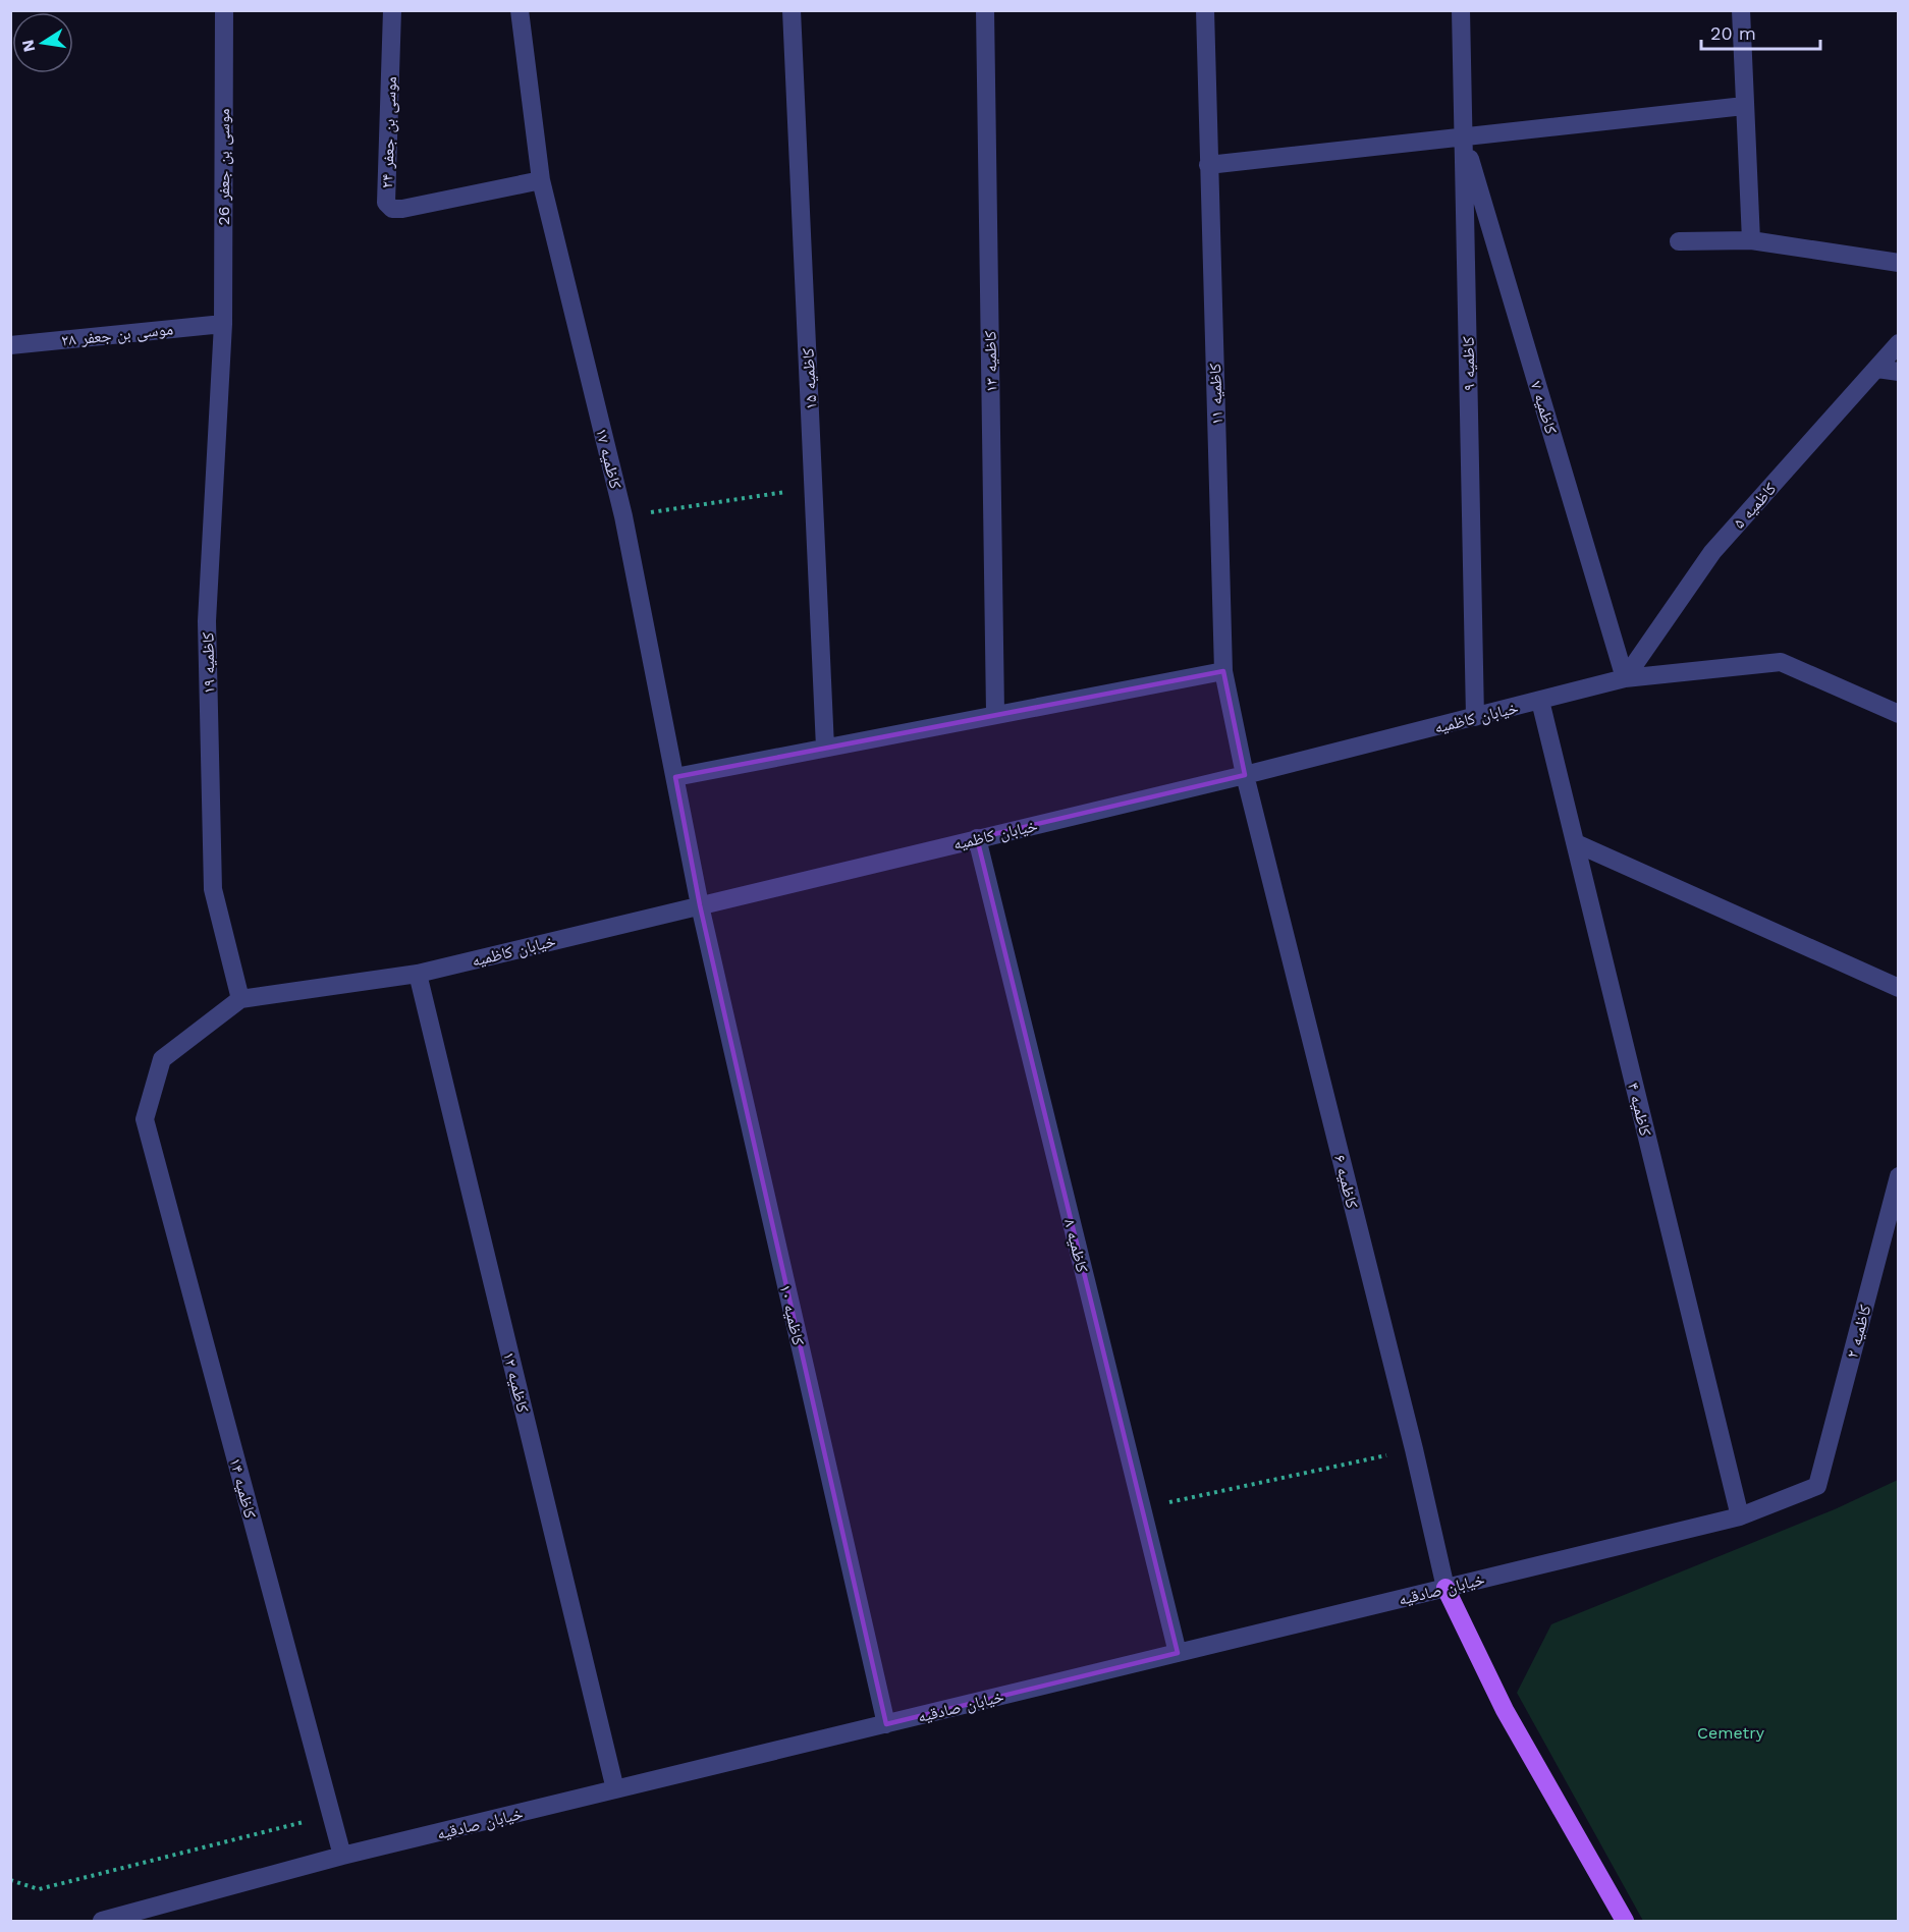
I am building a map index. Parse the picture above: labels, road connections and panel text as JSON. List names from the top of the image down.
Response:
{
  "streets": {
    "street": [
      "موسی بن جعفر ۲۴",
      "موسی بن جعفر 26",
      "موسی بن جعفر ۲۸",
      "کاظمیه ۱۳",
      "کاظمیه ۹",
      "کاظمیه ۱۵",
      "کاظمیه ۱۱",
      "کاظمیه ۷",
      "کاظمیه ۱۷",
      "کاظمیه ۵",
      "کاظمیه ۱۹",
      "خیابان کاظمیه",
      "کاظمیه ۴",
      "کاظمیه ۶",
      "کاظمیه ۸",
      "کاظمیه ۱۰",
      "کاظمیه ۲",
      "کاظمیه ۱۲",
      "کاظمیه ۱۴",
      "خیابان صادقیه"
    ]
  },
  "crossings": [
    ["موسی بن جعفر ۲۴", "کاظمیه ۱۷"],
    ["موسی بن جعفر 26", "موسی بن جعفر ۲۸"],
    ["موسی بن جعفر 26", "کاظمیه ۱۹"],
    ["موسی بن جعفر ۲۸", "کاظمیه ۱۹"],
    ["کاظمیه ۹", "کاظمیه ۷"],
    ["کاظمیه ۹", "خیابان کاظمیه"],
    ["کاظمیه ۱۱", "خیابان کاظمیه"],
    ["کاظمیه ۱۱", "کاظمیه ۶"],
    ["کاظمیه ۷", "کاظمیه ۵"],
    ["کاظمیه ۷", "خیابان کاظمیه"],
    ["کاظمیه ۱۷", "خیابان کاظمیه"],
    ["کاظمیه ۱۷", "کاظمیه ۱۰"],
    ["کاظمیه ۵", "خیابان کاظمیه"],
    ["کاظمیه ۱۹", "خیابان کاظمیه"],
    ["خیابان کاظمیه", "کاظمیه ۴"],
    ["خیابان کاظمیه", "کاظمیه ۶"],
    ["خیابان کاظمیه", "کاظمیه ۸"],
    ["خیابان کاظمیه", "کاظمیه ۱۰"],
    ["خیابان کاظمیه", "کاظمیه ۱۲"],
    ["خیابان کاظمیه", "کاظمیه ۱۴"],
    ["کاظمیه ۴", "خیابان صادقیه"],
    ["کاظمیه ۶", "خیابان صادقیه"],
    ["کاظمیه ۸", "خیابان صادقیه"],
    ["کاظمیه ۱۰", "خیابان صادقیه"],
    ["کاظمیه ۲", "خیابان صادقیه"],
    ["کاظمیه ۱۲", "خیابان صادقیه"],
    ["کاظمیه ۱۴", "خیابان صادقیه"]
  ],
  "parks": ["Cemetry"],
  "scale_bar": "20 m",
  "north": "left"
}
